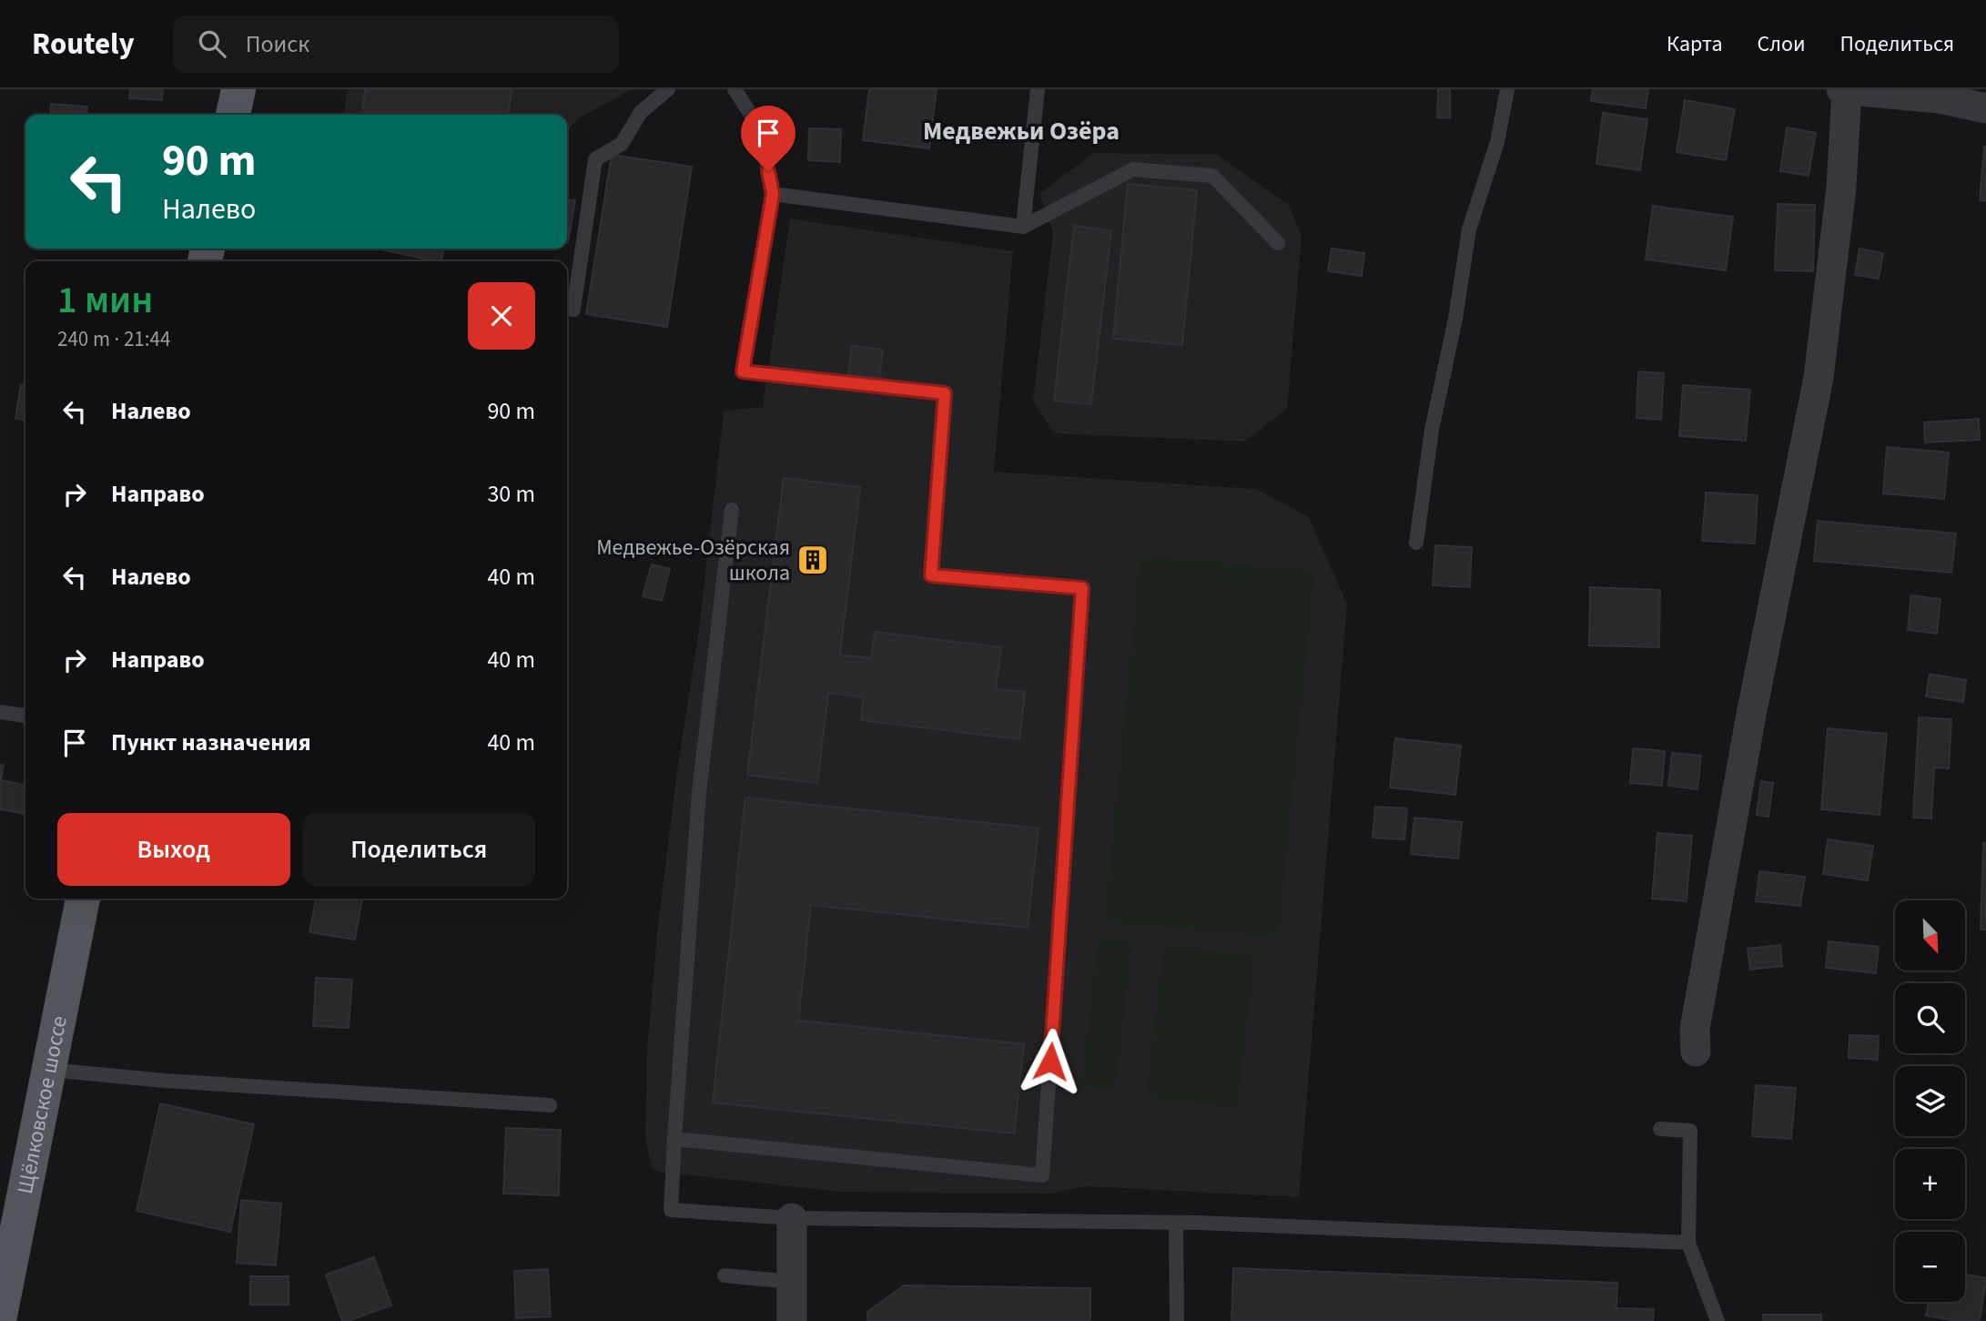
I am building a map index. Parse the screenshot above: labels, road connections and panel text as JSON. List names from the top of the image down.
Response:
{
  "streets": {
    "main road": ["Щёлковское шоссе"]
  },
  "districts": ["Медвежьи Озёра"],
  "places": {
    "building": ["Медвежье-Озёрская школа"]
  },
  "north": "bottom right",
  "page": {
    "header": "Routely",
    "search": "Поиск",
    "nav": ["Карта", "Слои", "Поделиться"],
    "turn": ["90 m", "Налево"],
    "heading": ["1 мин", "240 m · 21:44"],
    "list": [
      {
        "name": "Налево",
        "value": "90 m"
      },
      {
        "name": "Направо",
        "value": "30 m"
      },
      {
        "name": "Налево",
        "value": "40 m"
      },
      {
        "name": "Направо",
        "value": "40 m"
      },
      {
        "name": "Пункт назначения",
        "value": "40 m"
      }
    ],
    "buttons": ["Выход", "Поделиться"],
    "map_buttons": ["+", "−"]
  }
}
